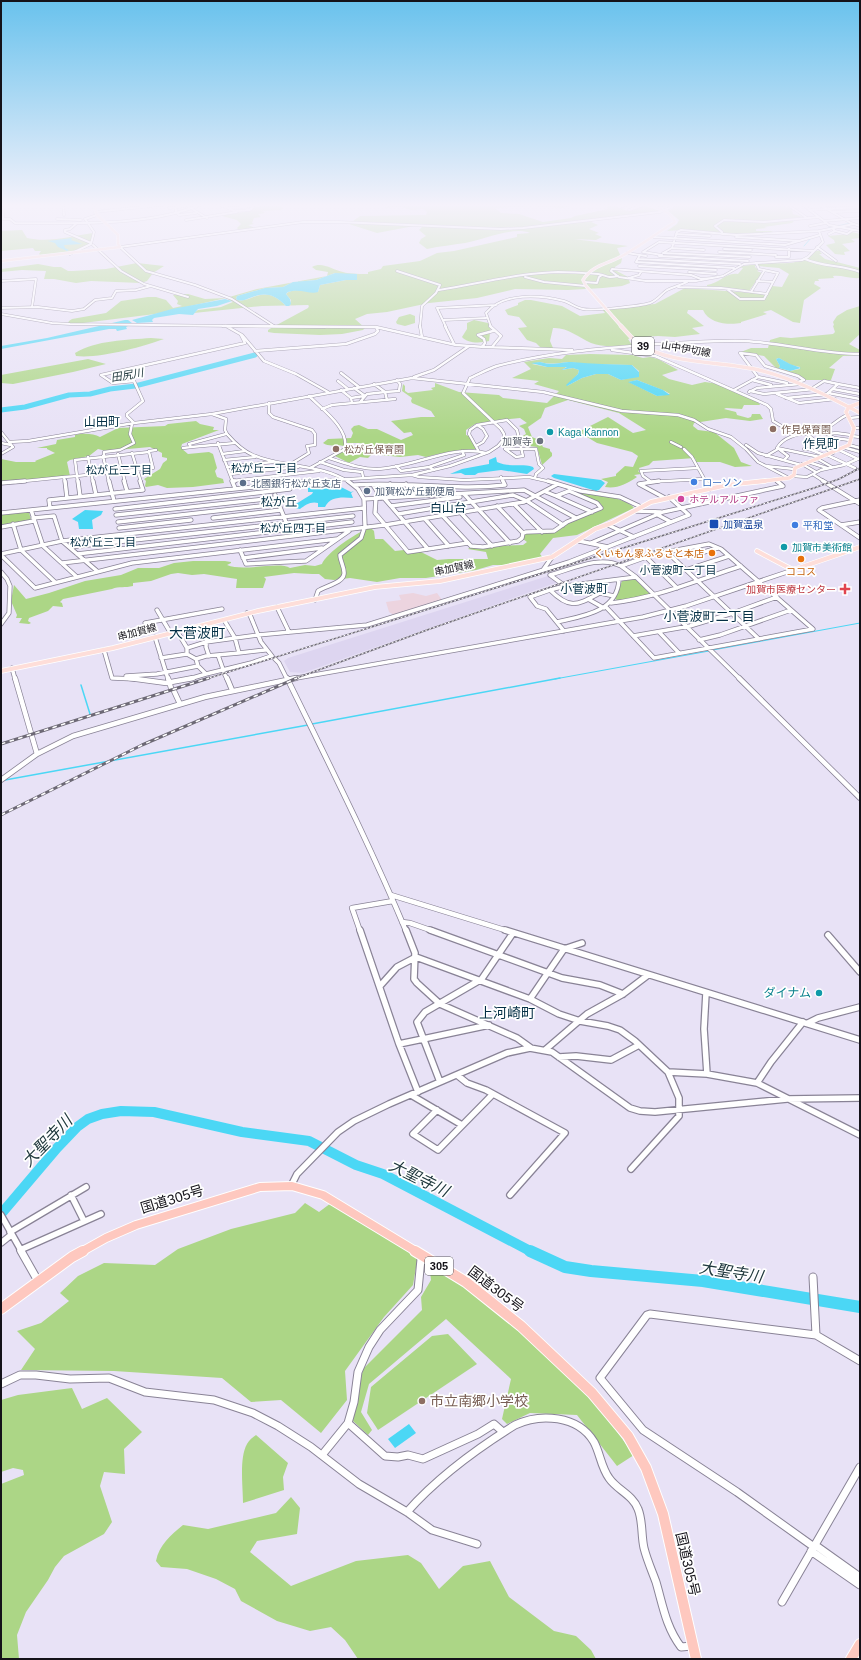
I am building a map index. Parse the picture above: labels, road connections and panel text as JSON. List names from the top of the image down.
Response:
{
  "streets": {
    "highway": ["国道305号", "305"],
    "main road": ["39", "山中伊切線", "串加賀線"]
  },
  "districts": [
    "山田町",
    "作見町",
    "松が丘一丁目",
    "松が丘二丁目",
    "松が丘",
    "白山台",
    "松が丘四丁目",
    "松が丘三丁目",
    "小菅波町一丁目",
    "小菅波町",
    "小菅波町二丁目",
    "大菅波町",
    "上河崎町"
  ],
  "water": ["田尻川", "大聖寺川"],
  "places": {
    "other": [
      "作見保育園",
      "Kaga Kannon",
      "加賀寺",
      "松が丘保育園",
      "ローソン",
      "北國銀行松が丘支店",
      "加賀松が丘郵便局",
      "ホテルアルファ",
      "平和堂",
      "加賀市美術館",
      "くいもん家ふるさと本店",
      "ココス",
      "ダイナム",
      "市立南郷小学校"
    ],
    "transit": ["加賀温泉"],
    "health": ["加賀市医療センター"]
  }
}
